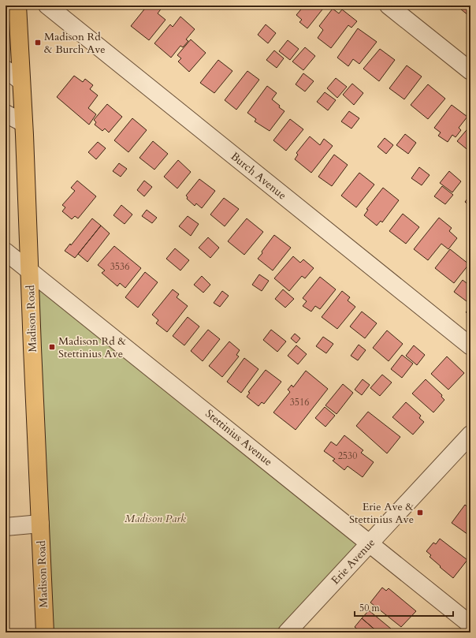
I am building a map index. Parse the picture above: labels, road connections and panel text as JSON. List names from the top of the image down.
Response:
{
  "streets": {
    "main road": ["Madison Road"],
    "street": ["Burch Avenue", "Stettinius Avenue", "Erie Avenue"]
  },
  "crossings": [
    ["Madison Road", "Stettinius Avenue"],
    ["Stettinius Avenue", "Erie Avenue"]
  ],
  "parks": ["Madison Park"],
  "places": {
    "transit": ["Madison Rd & Burch Ave", "Madison Rd & Stettinius Ave", "Erie Ave & Stettinius Ave"]
  },
  "house_numbers": ["3536", "3516", "2530"],
  "scale_bar": "50 m"
}
